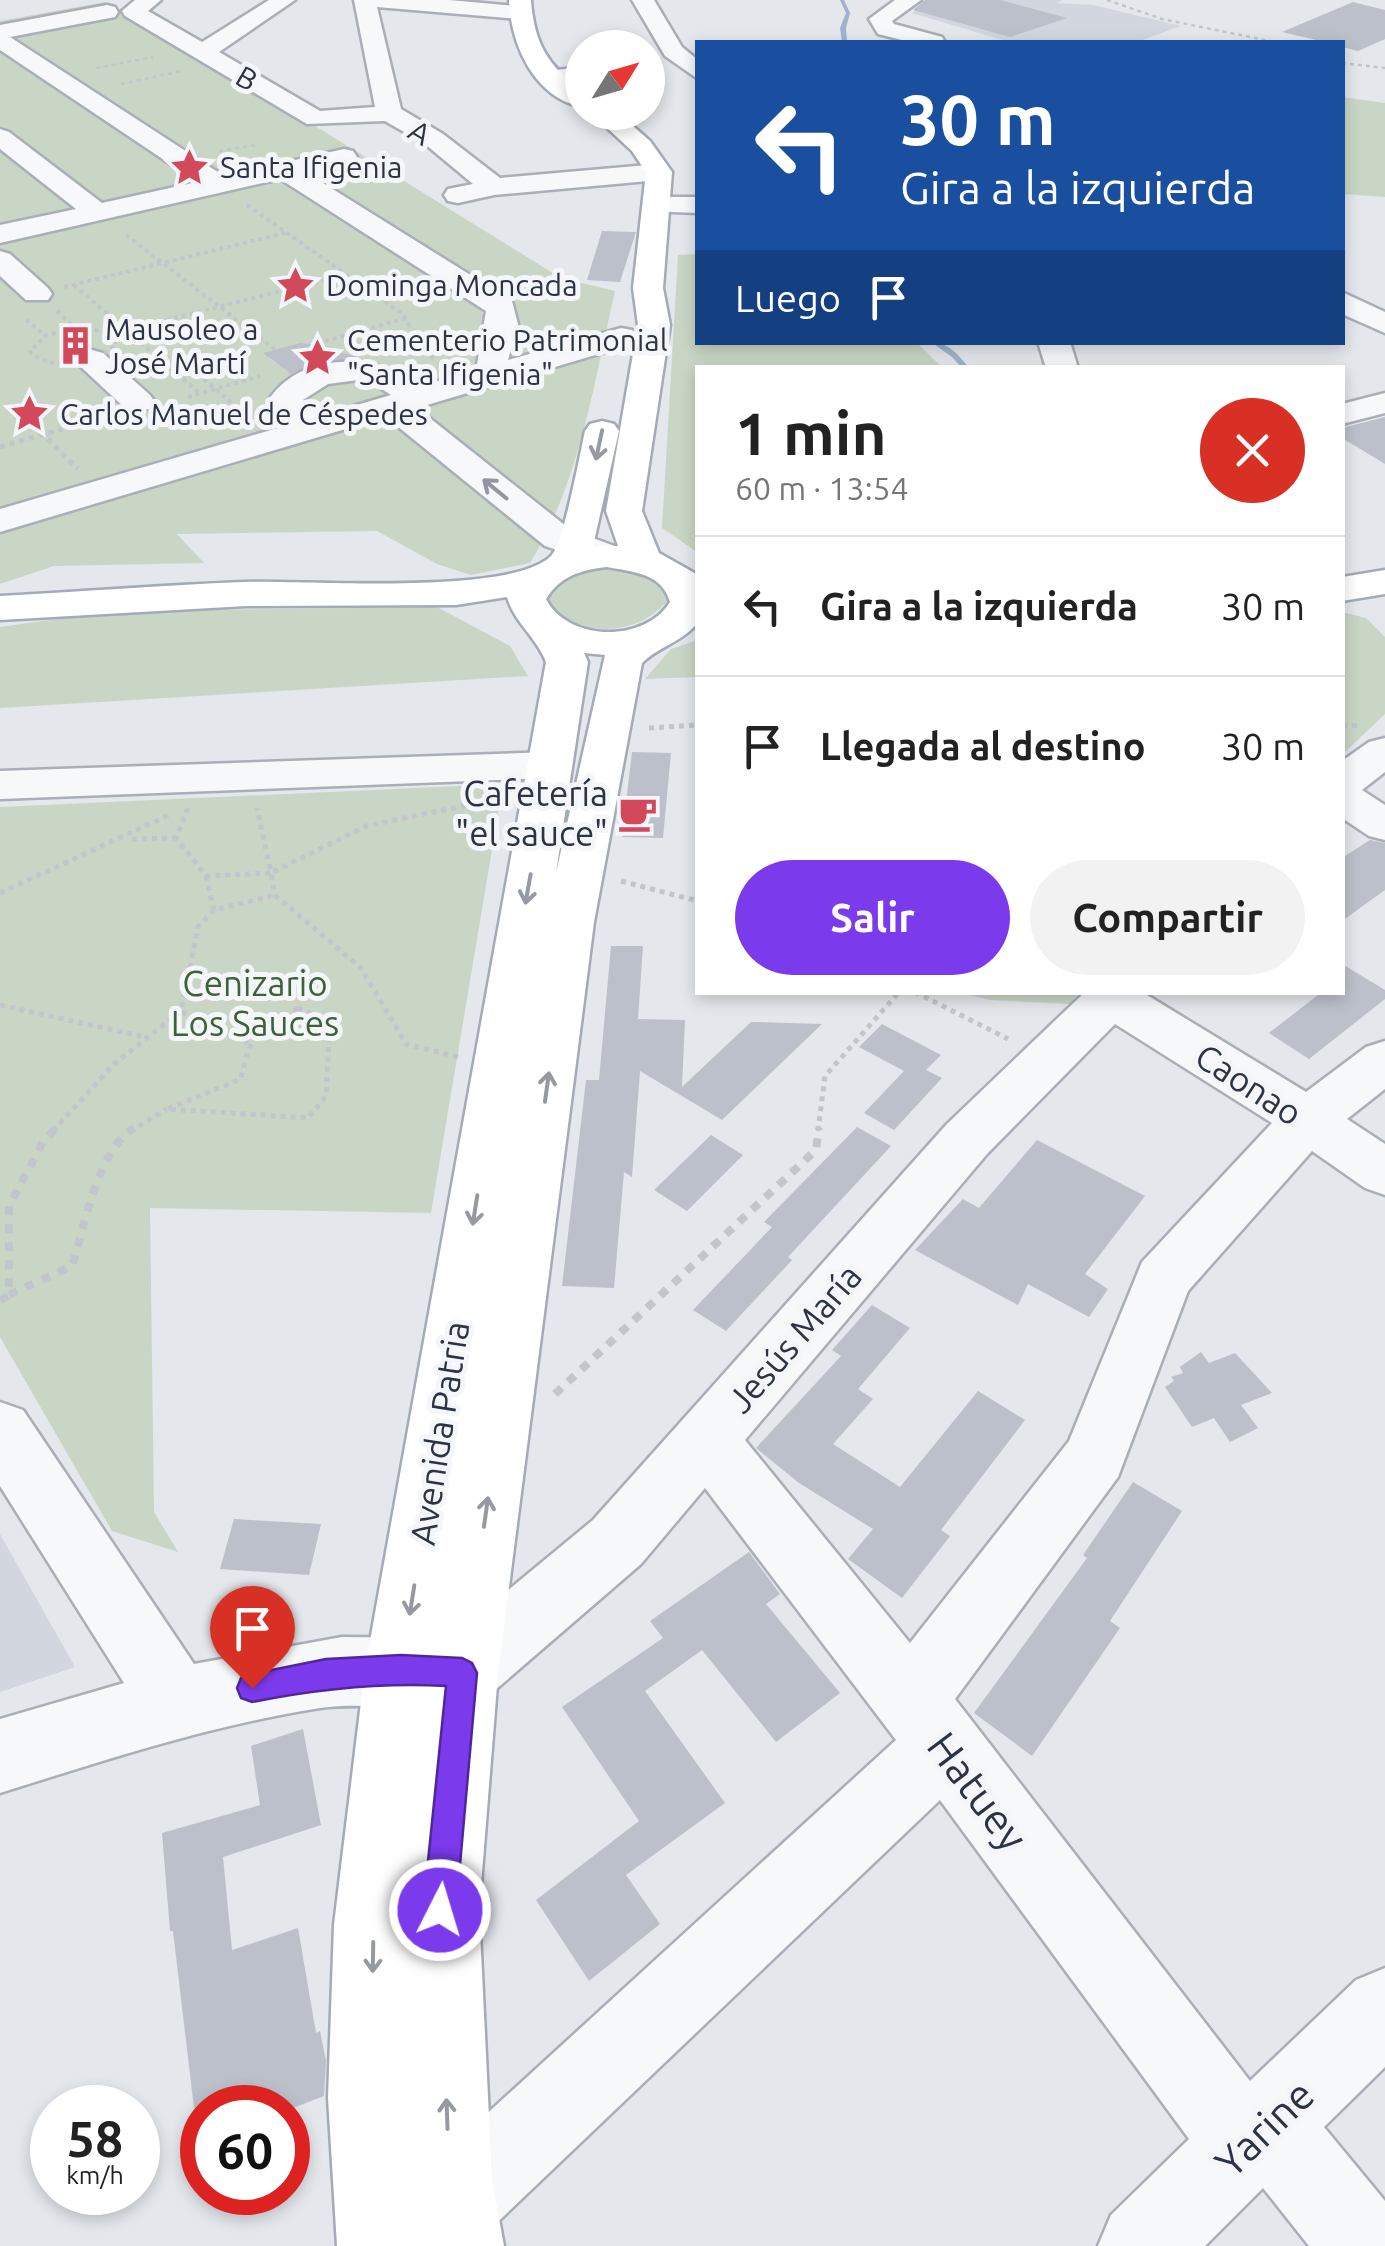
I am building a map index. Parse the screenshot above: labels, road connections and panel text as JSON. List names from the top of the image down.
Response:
{
  "streets": {
    "main road": ["Avenida Patria"],
    "street": [
      "B",
      "A",
      "Caonao",
      "Jesús María",
      "Hatuey",
      "Yarine"
    ]
  },
  "crossings": [
    ["B", "A"],
    ["Caonao", "Jesús María"],
    ["Jesús María", "Avenida Patria"],
    ["Jesús María", "Hatuey"],
    ["Hatuey", "Yarine"]
  ],
  "parks": ["Cenizario Los Sauces"],
  "places": {
    "place": [
      "Santa Ifigenia",
      "Dominga Moncada",
      "Cementerio Patrimonial \"Santa Ifigenia\"",
      "Carlos Manuel de Céspedes"
    ],
    "building": ["Mausoleo a José Martí"],
    "cafe": ["Cafetería \"el sauce\""]
  },
  "north": "top right",
  "page": {
    "turn": ["30 m", "Gira a la izquierda"],
    "then": "Luego",
    "heading": ["1 min", "60 m · 13:54"],
    "list": [
      {
        "name": "Gira a la izquierda",
        "value": "30 m"
      },
      {
        "name": "Llegada al destino",
        "value": "30 m"
      }
    ],
    "buttons": ["Salir", "Compartir"],
    "speed": "58 km/h",
    "limit": "60"
  }
}
